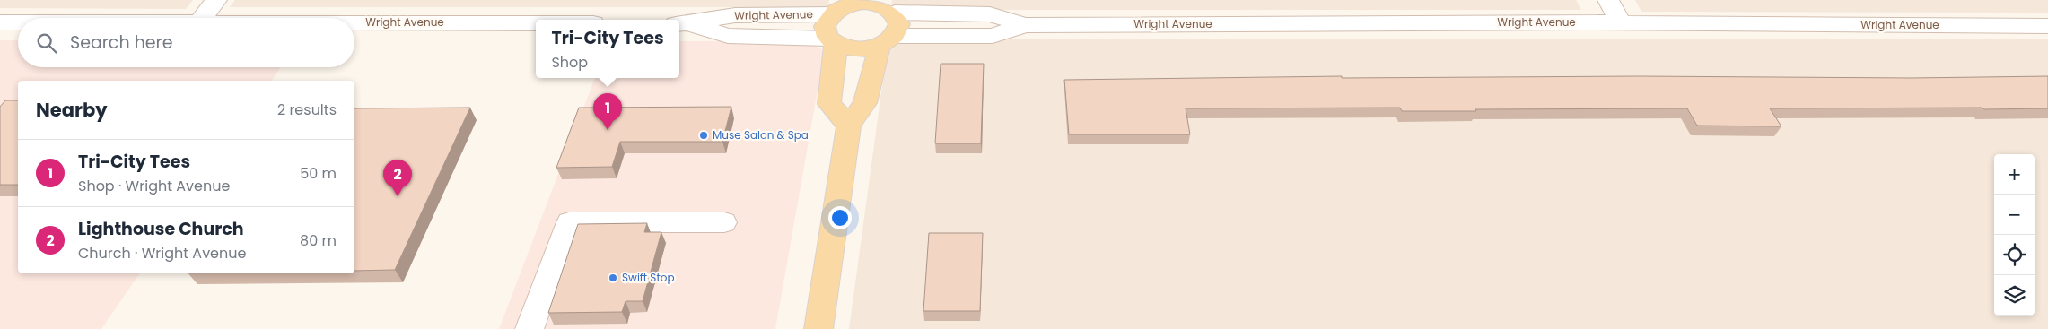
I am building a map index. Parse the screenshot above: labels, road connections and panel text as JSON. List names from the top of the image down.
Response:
{
  "streets": {
    "street": ["Wright Avenue"]
  },
  "places": ["Muse Salon & Spa", "Swift Stop"],
  "page": {
    "search": "Search here",
    "popup": ["Tri-City Tees", "Shop"],
    "heading": ["Nearby", "2 results"],
    "pins": ["1", "2"],
    "list": [
      {
        "mark": "1",
        "name": "Tri-City Tees",
        "note": "Shop · Wright Avenue",
        "value": "50 m"
      },
      {
        "mark": "2",
        "name": "Lighthouse Church",
        "note": "Church · Wright Avenue",
        "value": "80 m"
      }
    ],
    "map_buttons": ["+", "−"]
  }
}
